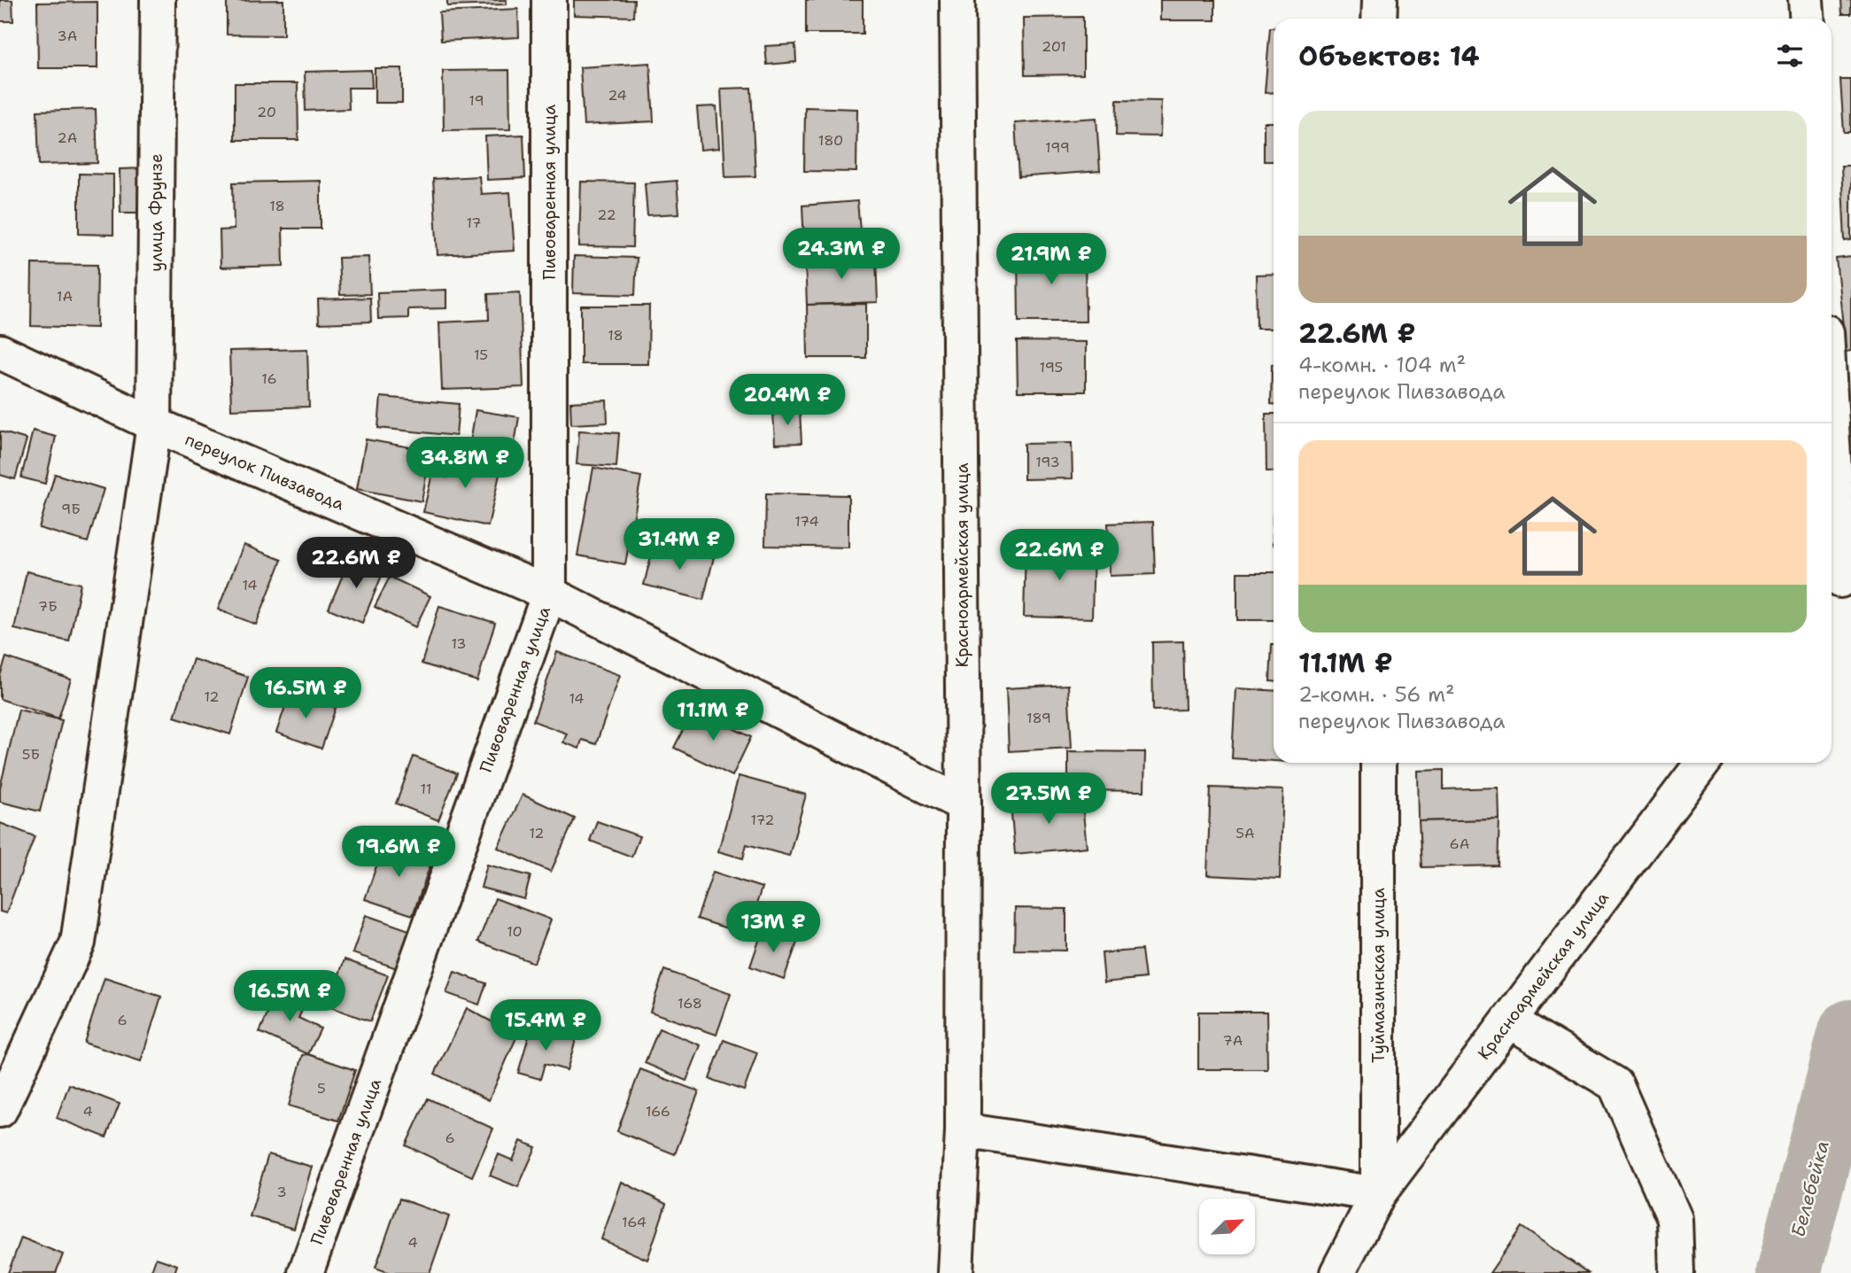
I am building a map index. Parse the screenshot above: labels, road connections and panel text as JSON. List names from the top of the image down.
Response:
{
  "streets": {
    "street": [
      "Пивоваренная улица",
      "улица Фрунзе",
      "переулок Пивзавода",
      "Красноармейская улица",
      "Туймазинская улица"
    ]
  },
  "crossings": [
    ["Пивоваренная улица", "переулок Пивзавода"],
    ["улица Фрунзе", "переулок Пивзавода"],
    ["переулок Пивзавода", "Красноармейская улица"],
    ["Красноармейская улица", "Туймазинская улица"]
  ],
  "water": ["Белебейка"],
  "house_numbers": [
    "3А",
    "201",
    "24",
    "19",
    "20",
    "2А",
    "180",
    "199",
    "18",
    "22",
    "17",
    "1А",
    "18",
    "15",
    "195",
    "16",
    "193",
    "9Б",
    "174",
    "14",
    "7Б",
    "13",
    "12",
    "14",
    "189",
    "5Б",
    "11",
    "172",
    "12",
    "5А",
    "6А",
    "10",
    "168",
    "6",
    "7А",
    "5",
    "4",
    "166",
    "6",
    "3",
    "164",
    "4"
  ],
  "north": "top right",
  "page": {
    "heading": "Объектов: 14",
    "list": [
      {
        "name": "22.6M ₽",
        "note": "4-комн. · 104 m² · переулок Пивзавода"
      },
      {
        "name": "11.1M ₽",
        "note": "2-комн. · 56 m² · переулок Пивзавода"
      }
    ],
    "price": [
      "24.3M ₽",
      "21.9M ₽",
      "20.4M ₽",
      "34.8M ₽",
      "31.4M ₽",
      "22.6M ₽",
      "22.6M ₽",
      "16.5M ₽",
      "11.1M ₽",
      "27.5M ₽",
      "19.6M ₽",
      "13M ₽",
      "16.5M ₽",
      "15.4M ₽"
    ]
  }
}
